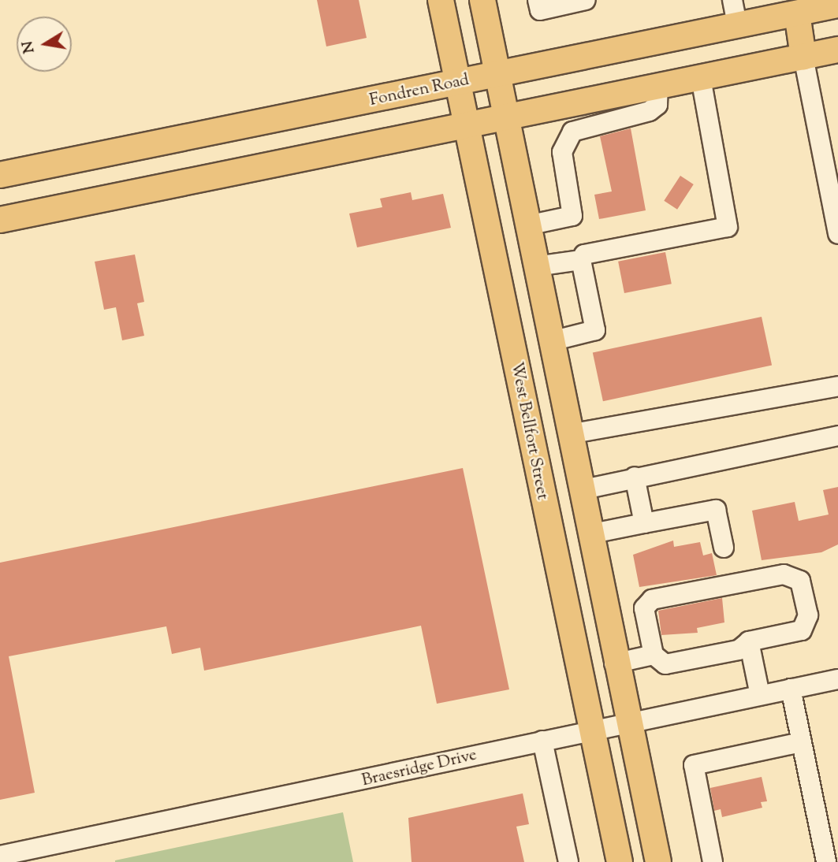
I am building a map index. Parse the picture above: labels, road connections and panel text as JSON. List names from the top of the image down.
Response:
{
  "streets": {
    "main road": ["Fondren Road", "West Bellfort Street"],
    "street": ["Braesridge Drive"]
  },
  "crossings": [
    ["Fondren Road", "West Bellfort Street"],
    ["West Bellfort Street", "Braesridge Drive"]
  ],
  "north": "left"
}
